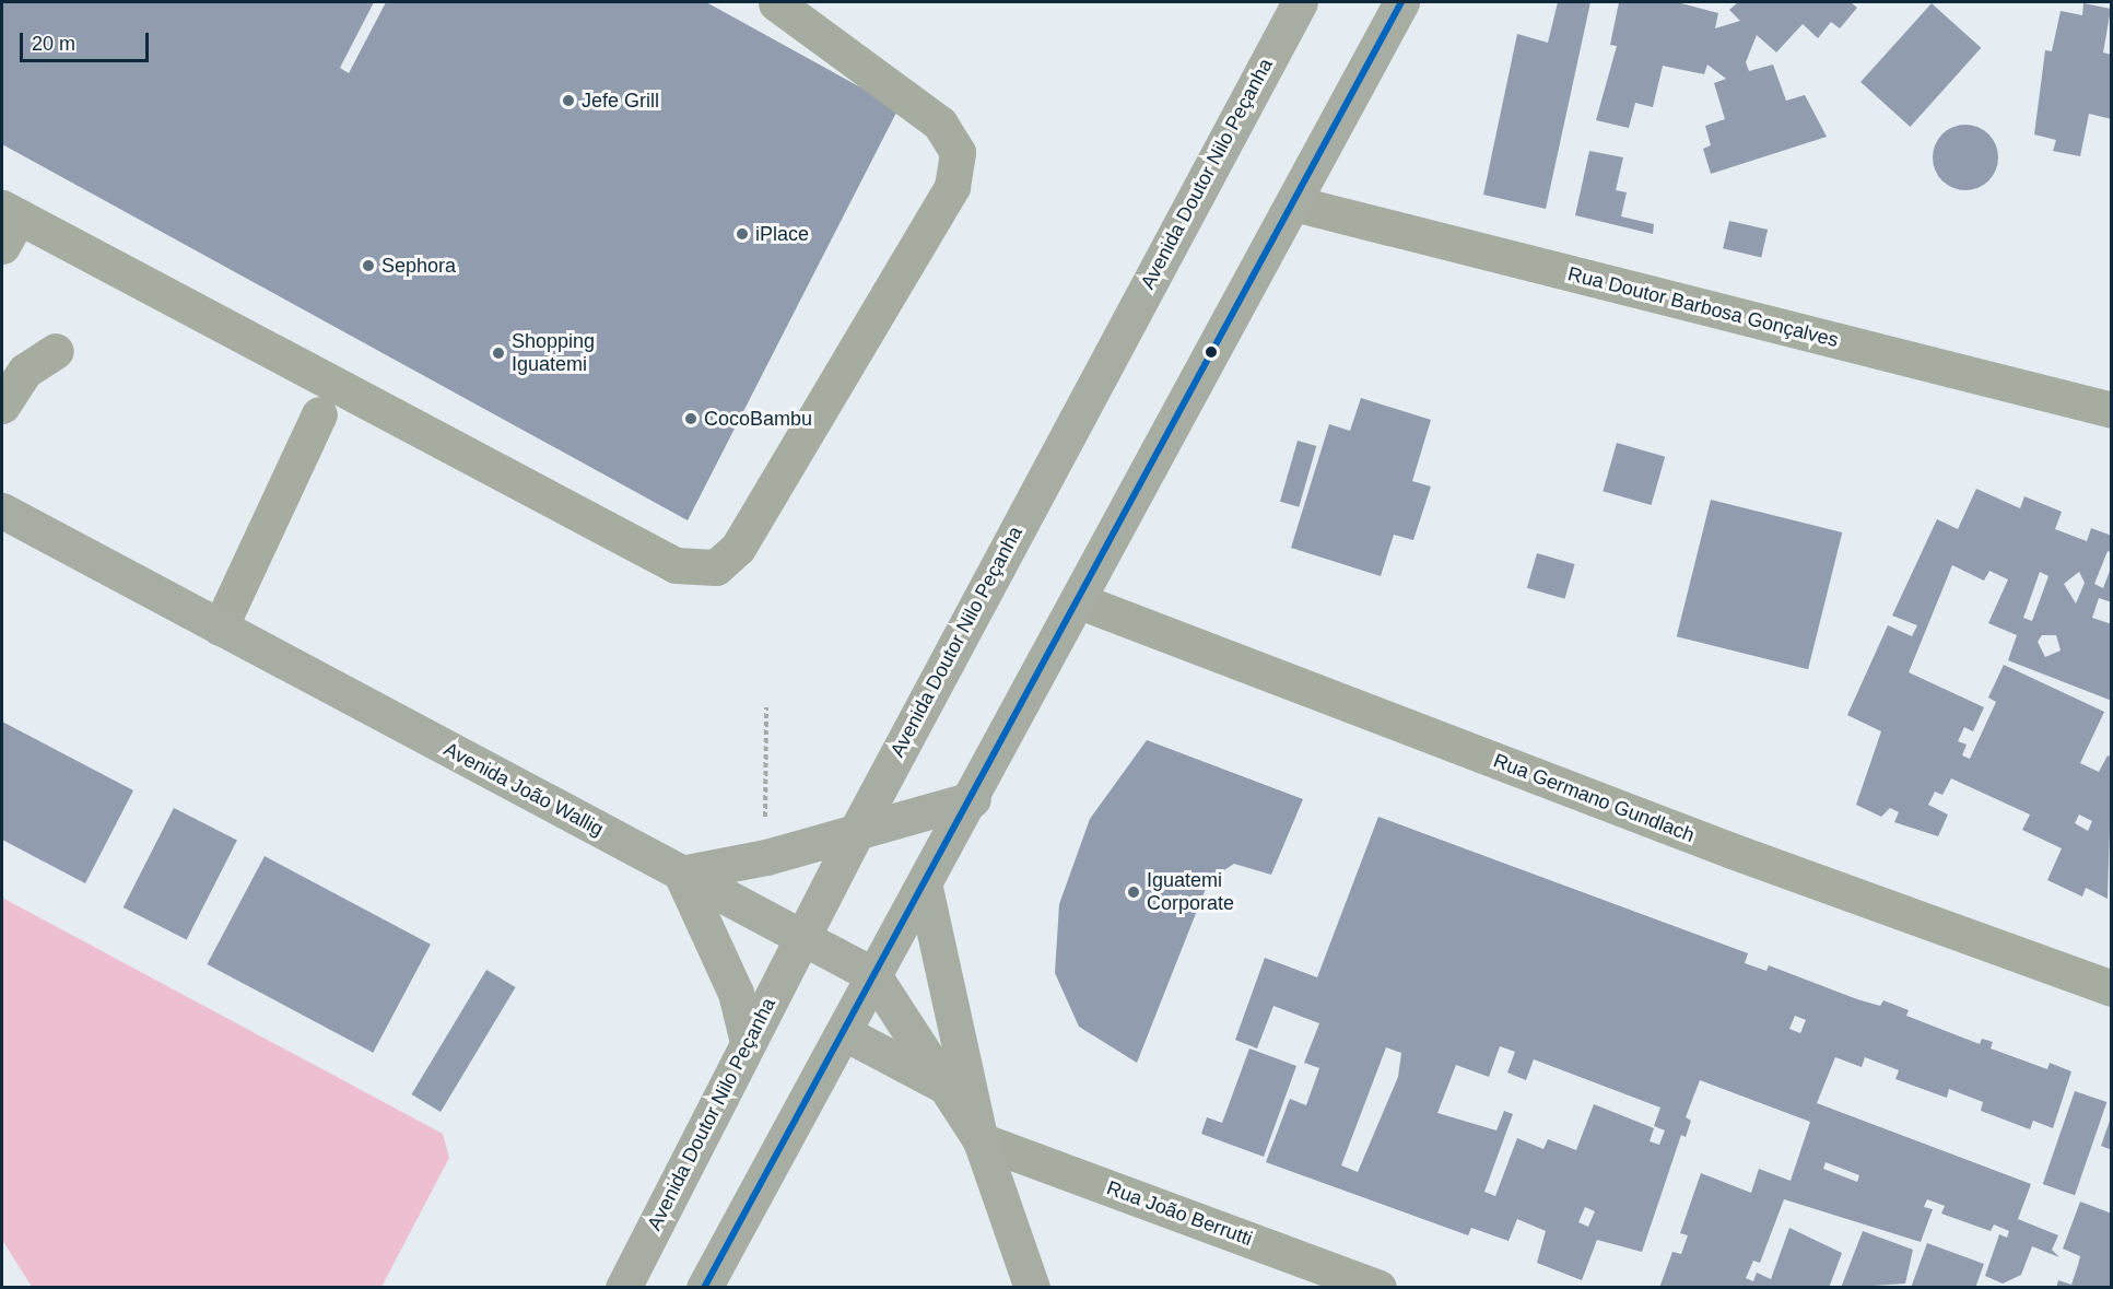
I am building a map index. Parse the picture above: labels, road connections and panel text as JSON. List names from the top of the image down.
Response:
{
  "streets": {
    "main road": ["Avenida Doutor Nilo Peçanha", "Avenida João Wallig"],
    "street": ["Rua Doutor Barbosa Gonçalves", "Rua Germano Gundlach", "Rua João Berrutti"]
  },
  "crossings": [
    ["Avenida Doutor Nilo Peçanha", "Avenida João Wallig"]
  ],
  "places": [
    "Jefe Grill",
    "iPlace",
    "Sephora",
    "Shopping Iguatemi",
    "CocoBambu",
    "Iguatemi Corporate"
  ],
  "scale_bar": "20 m"
}
